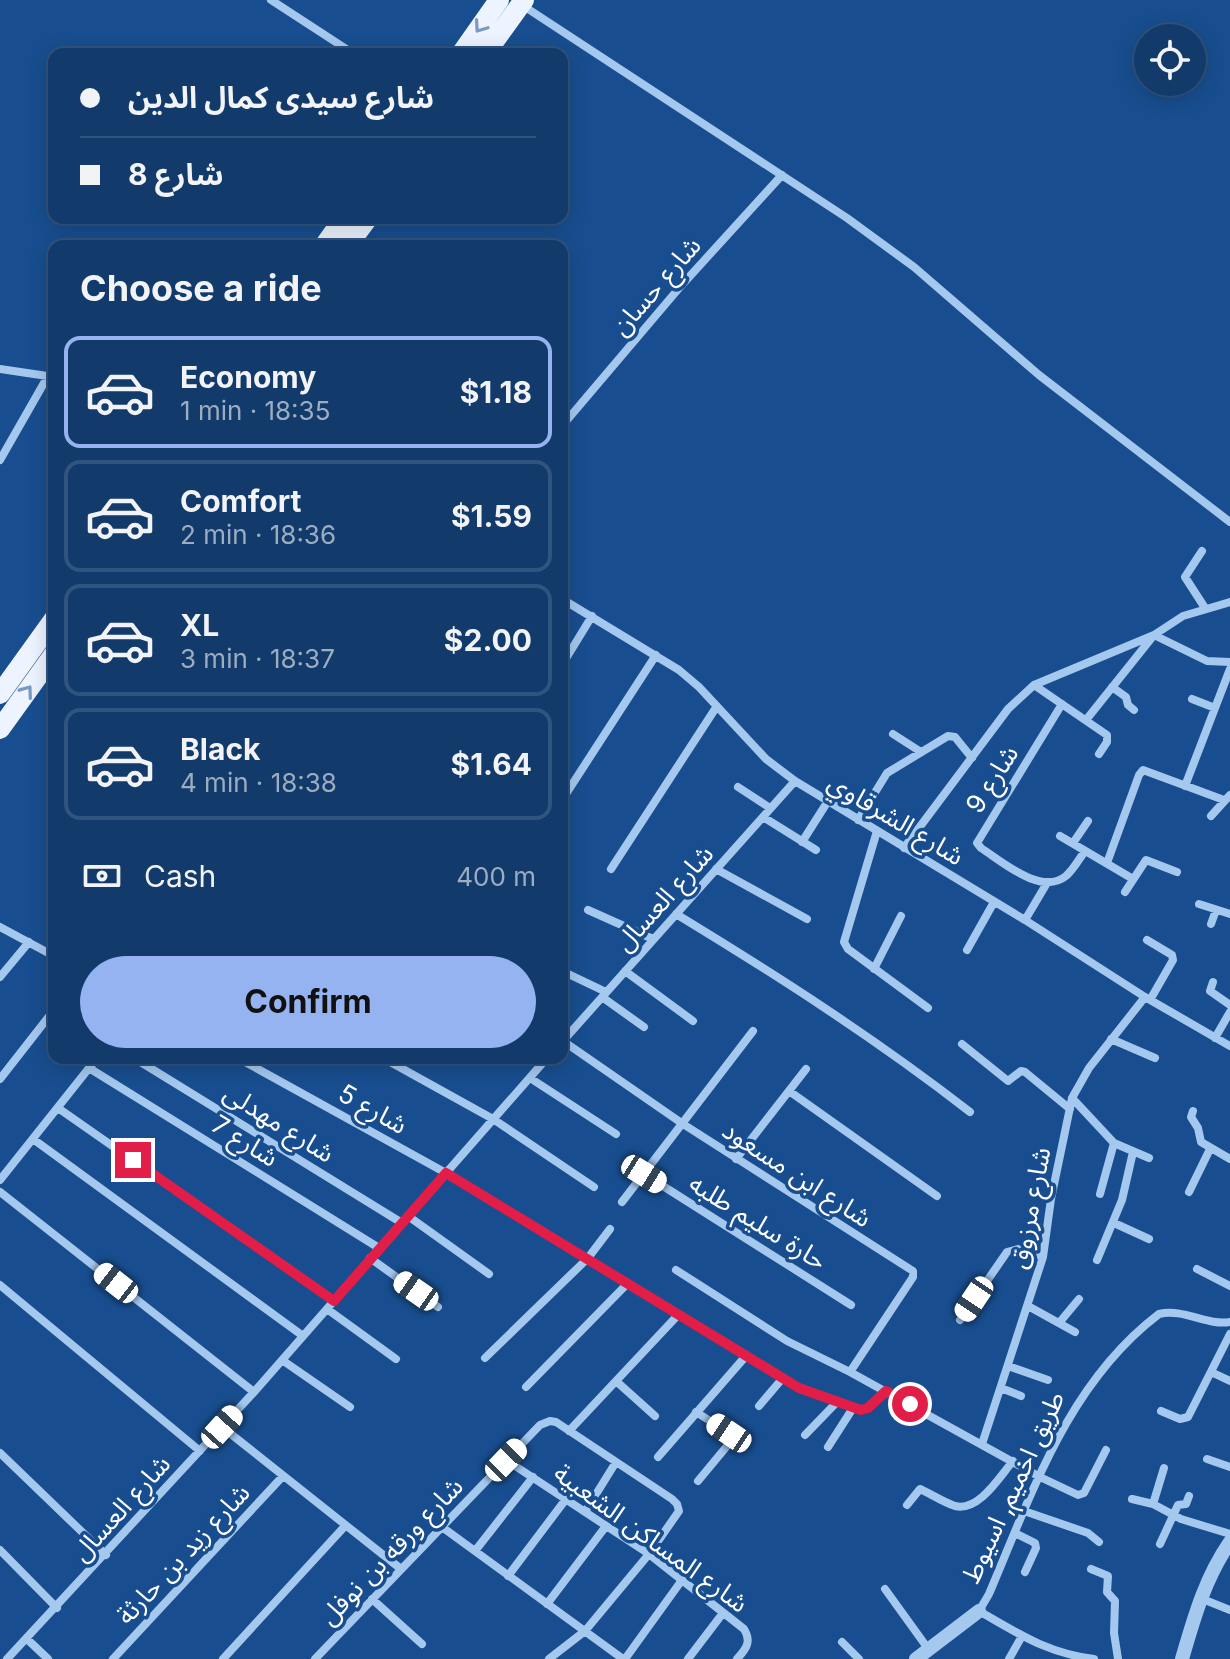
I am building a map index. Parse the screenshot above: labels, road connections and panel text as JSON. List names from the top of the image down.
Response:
{
  "streets": {
    "street": [
      "شارع حسان",
      "شارع 9",
      "شارع الشرقاوي",
      "شارع العسال",
      "شارع 5",
      "شارع مهدلى",
      "شارع 7",
      "شارع ابن مسعود",
      "شارع مرزوق",
      "حارة سليم طلبه",
      "طريق اخميم, اسيوط",
      "شارع المساكن الشعبية",
      "شارع ورقه بن نوفل",
      "شارع زيد بن حارثة"
    ]
  },
  "crossings": [
    ["شارع الشرقاوي", "شارع العسال"],
    ["شارع الشرقاوي", "شارع مرزوق"],
    ["شارع العسال", "شارع 5"],
    ["شارع العسال", "شارع مهدلى"],
    ["شارع العسال", "شارع 7"],
    ["شارع المساكن الشعبية", "شارع ورقه بن نوفل"]
  ],
  "page": {
    "banner": ["شارع سيدى كمال الدين", "شارع 8"],
    "heading": "Choose a ride",
    "list": [
      {
        "name": "Economy",
        "note": "1 min · 18:35",
        "value": "$1.18"
      },
      {
        "name": "Comfort",
        "note": "2 min · 18:36",
        "value": "$1.59"
      },
      {
        "name": "XL",
        "note": "3 min · 18:37",
        "value": "$2.00"
      },
      {
        "name": "Black",
        "note": "4 min · 18:38",
        "value": "$1.64"
      }
    ],
    "pay": ["Cash", "400 m"],
    "buttons": "Confirm"
  }
}
